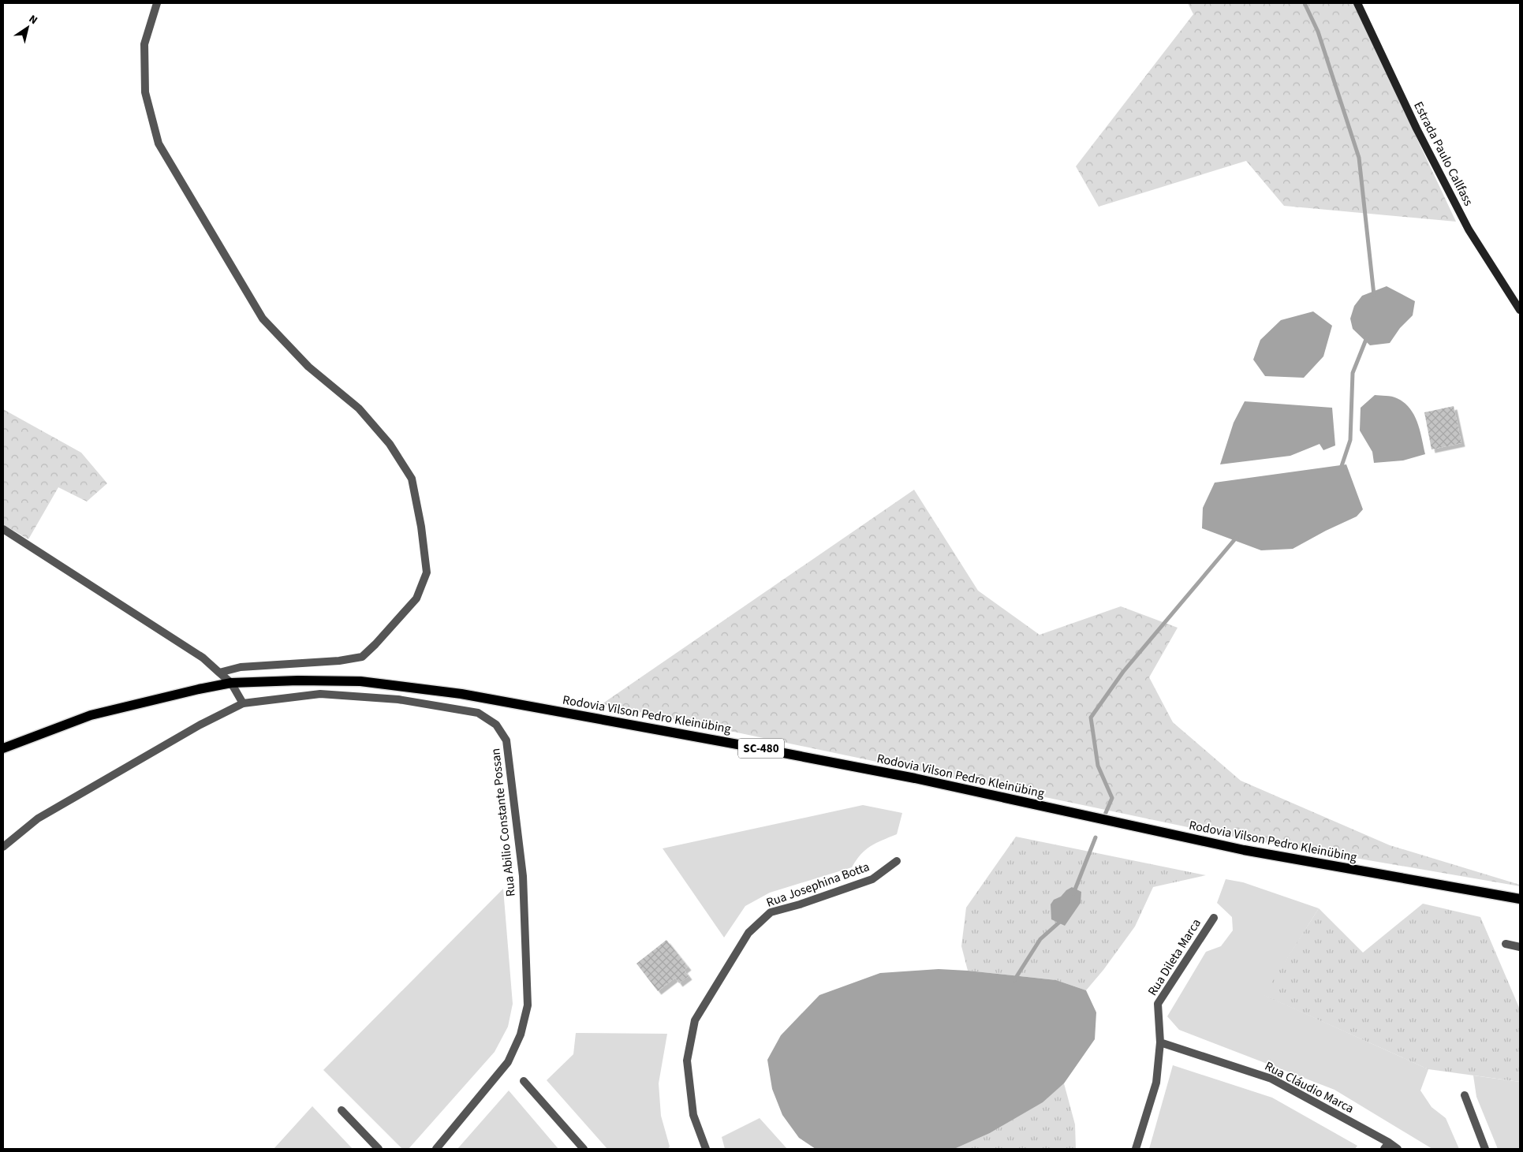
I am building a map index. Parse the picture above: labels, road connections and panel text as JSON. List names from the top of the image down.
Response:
{
  "streets": {
    "main road": ["Rodovia Vilson Pedro Kleinübing", "SC-480"],
    "street": [
      "Estrada Paulo Callfass",
      "Rua Abilio Constante Possan",
      "Rua Josephina Botta",
      "Rua Dileta Marca",
      "Rua Cláudio Marca"
    ]
  },
  "crossings": [
    ["Rua Dileta Marca", "Rua Cláudio Marca"]
  ],
  "north": "top right"
}
